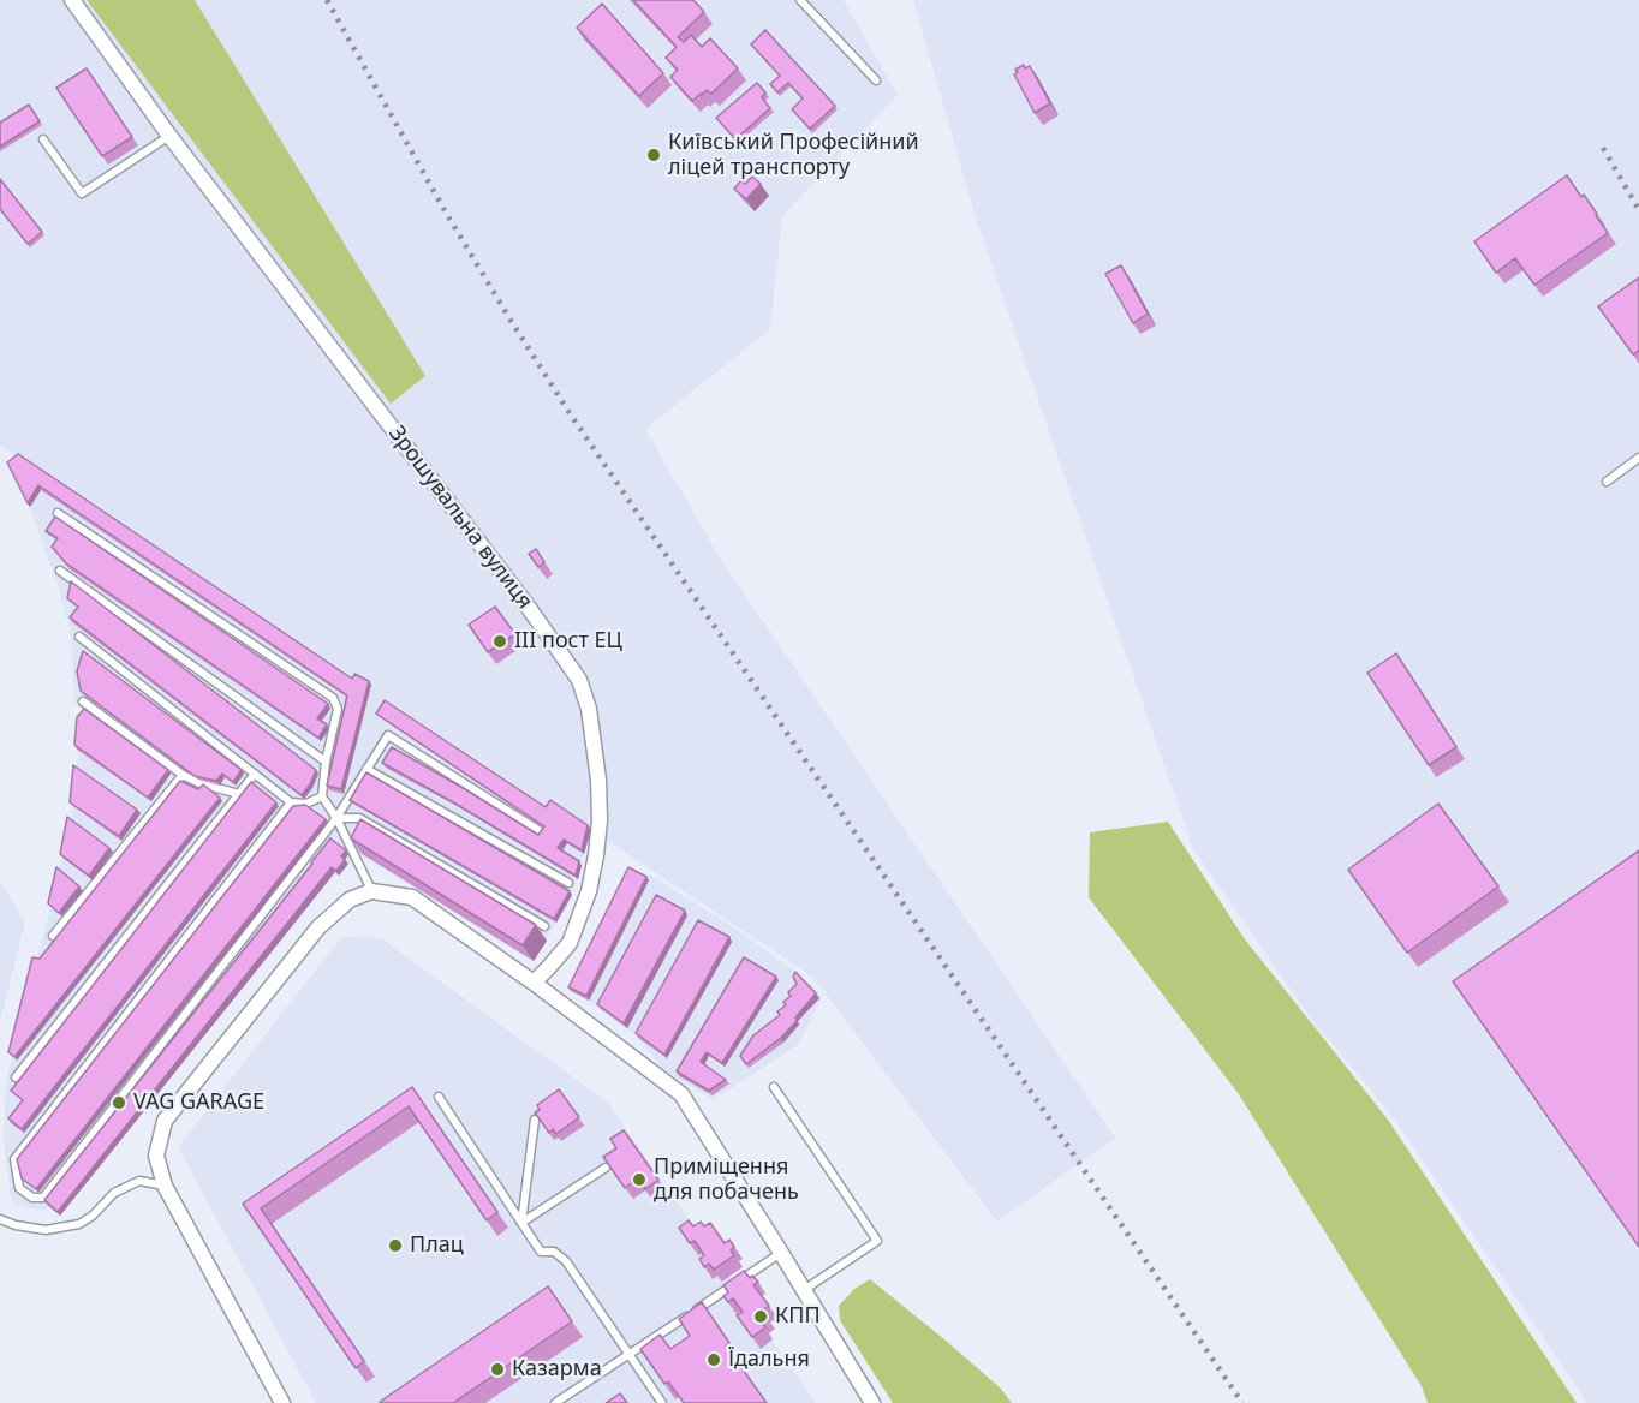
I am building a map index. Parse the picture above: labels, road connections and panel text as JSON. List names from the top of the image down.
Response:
{
  "streets": {
    "street": ["Зрошувальна вулиця"]
  },
  "places": [
    "Київський Професійний ліцей транспорту",
    "III пост ЕЦ",
    "VAG GARAGE",
    "Приміщення для побачень",
    "Плац",
    "КПП",
    "Їдальня",
    "Казарма"
  ]
}
